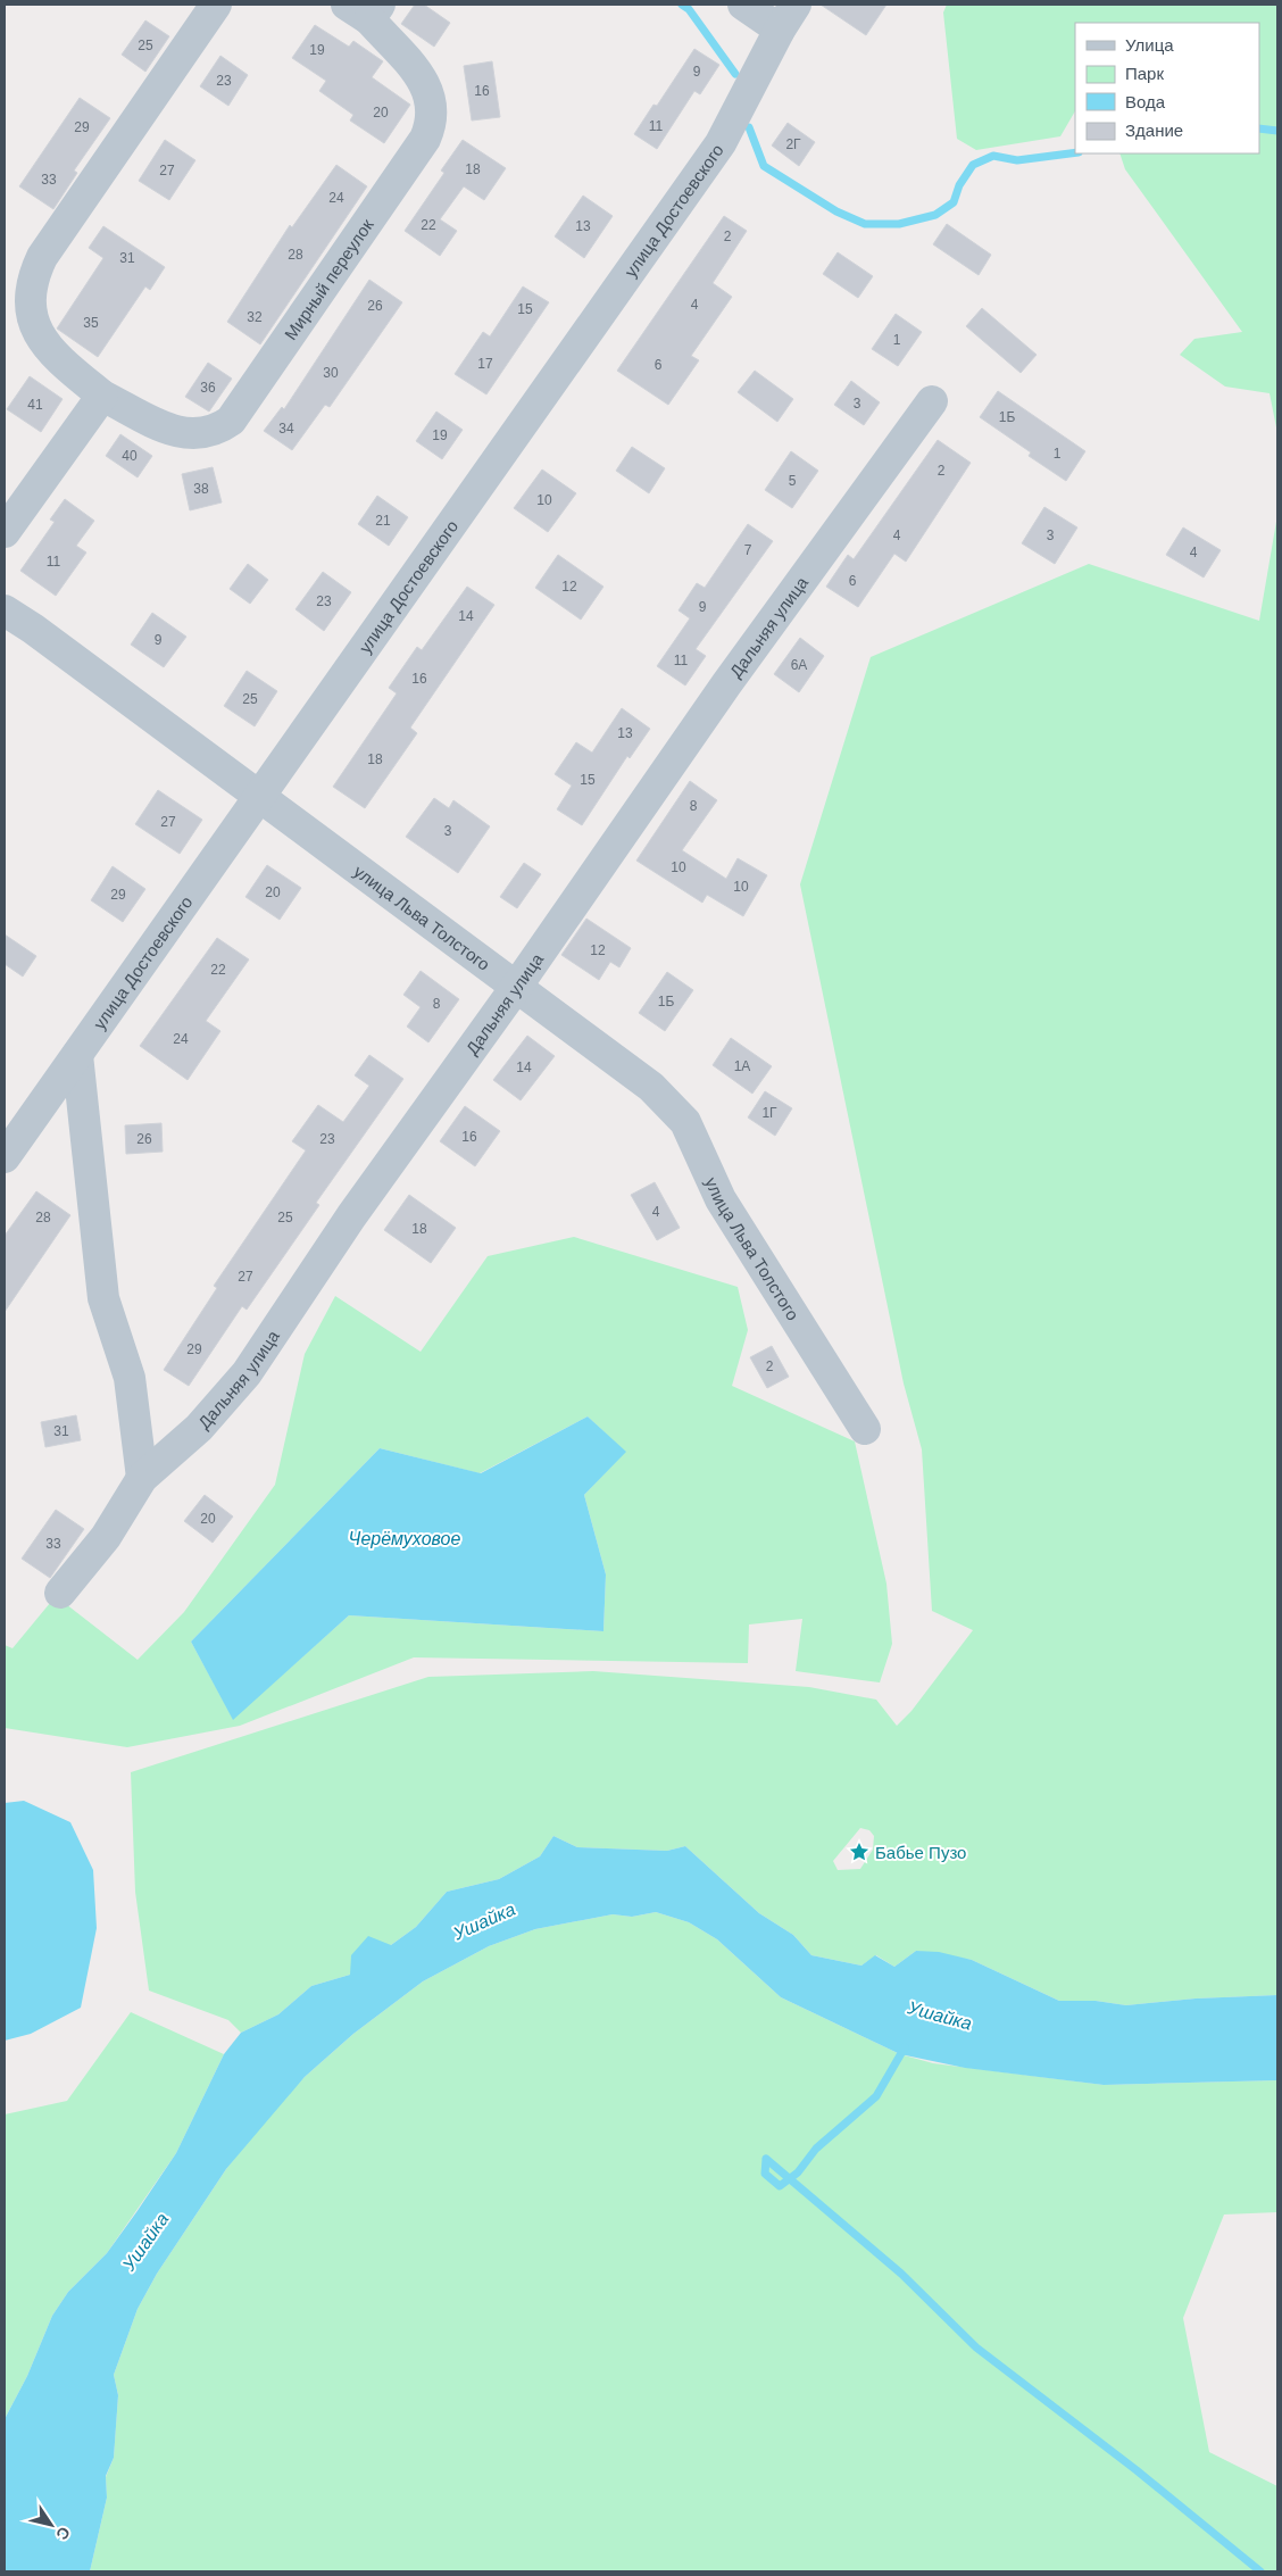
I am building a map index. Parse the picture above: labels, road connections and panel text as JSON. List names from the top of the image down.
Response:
{
  "streets": {
    "street": [
      "улица Достоевского",
      "Мирный переулок",
      "Дальняя улица",
      "улица Льва Толстого"
    ]
  },
  "crossings": [
    ["улица Достоевского", "улица Льва Толстого"],
    ["Дальняя улица", "улица Льва Толстого"]
  ],
  "water": ["Черёмуховое", "Ушайка"],
  "places": {
    "place": ["Бабье Пузо"]
  },
  "house_numbers": [
    "25",
    "19",
    "9",
    "23",
    "16",
    "20",
    "11",
    "29",
    "2Г",
    "18",
    "27",
    "33",
    "24",
    "22",
    "13",
    "2",
    "28",
    "31",
    "4",
    "26",
    "15",
    "32",
    "35",
    "1",
    "17",
    "6",
    "30",
    "36",
    "3",
    "41",
    "1Б",
    "34",
    "19",
    "1",
    "40",
    "2",
    "5",
    "38",
    "10",
    "21",
    "4",
    "3",
    "7",
    "4",
    "11",
    "6",
    "12",
    "23",
    "9",
    "14",
    "9",
    "11",
    "6А",
    "16",
    "25",
    "13",
    "18",
    "15",
    "8",
    "27",
    "3",
    "10",
    "10",
    "20",
    "29",
    "12",
    "22",
    "1Б",
    "8",
    "24",
    "1А",
    "14",
    "1Г",
    "16",
    "26",
    "23",
    "4",
    "28",
    "25",
    "18",
    "27",
    "29",
    "2",
    "31",
    "20",
    "33"
  ],
  "legend": [
    "Улица",
    "Парк",
    "Вода",
    "Здание"
  ],
  "north": "bottom right"
}
